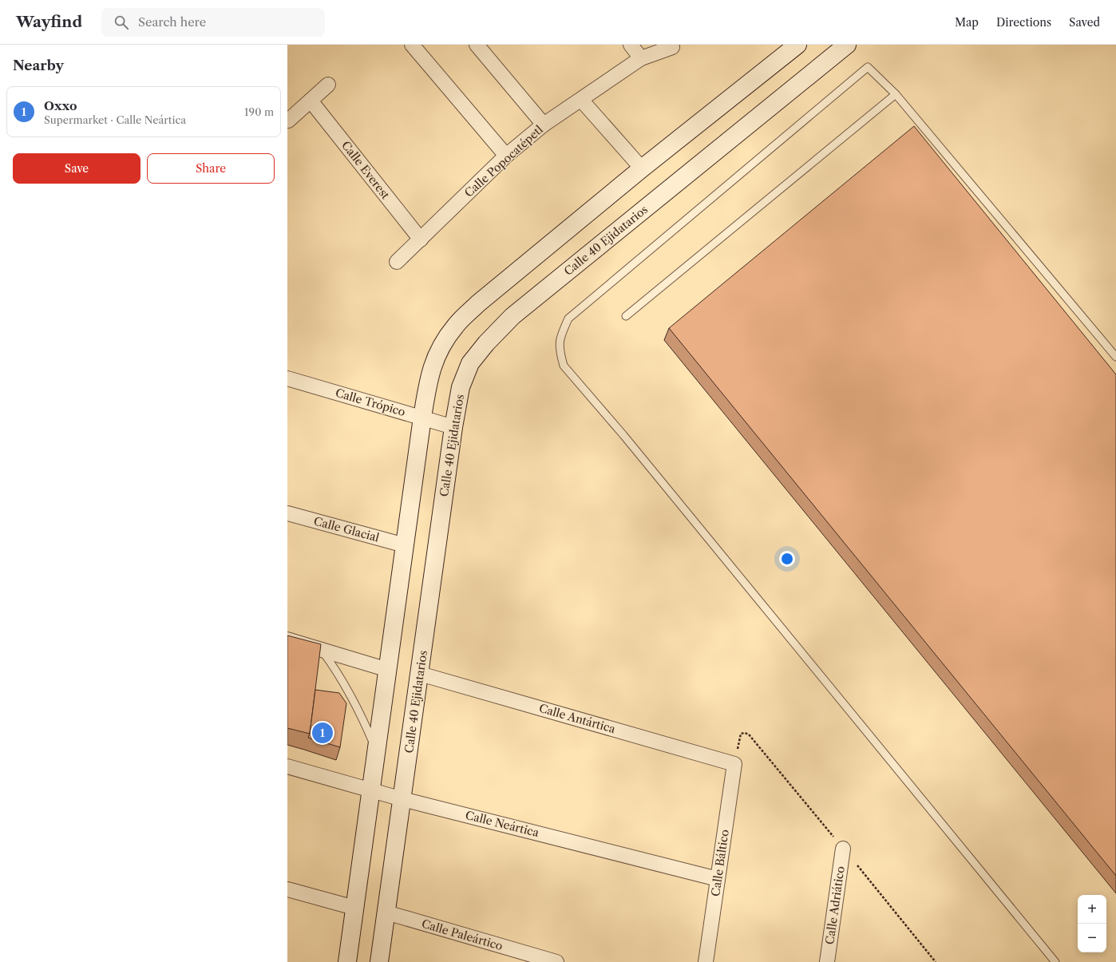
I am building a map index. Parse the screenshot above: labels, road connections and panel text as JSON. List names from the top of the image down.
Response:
{
  "streets": {
    "main road": ["Calle 40 Ejidatarios"],
    "street": [
      "Calle Popocatépetl",
      "Calle Everest",
      "Calle Trópico",
      "Calle Glacial",
      "Calle Antártica",
      "Calle Neártica",
      "Calle Báltico",
      "Calle Adriático",
      "Calle Paleártico"
    ]
  },
  "crossings": [
    ["Calle Popocatépetl", "Calle Everest"],
    ["Calle 40 Ejidatarios", "Calle Trópico"],
    ["Calle 40 Ejidatarios", "Calle Antártica"],
    ["Calle 40 Ejidatarios", "Calle Neártica"],
    ["Calle 40 Ejidatarios", "Calle Paleártico"],
    ["Calle Antártica", "Calle Báltico"],
    ["Calle Neártica", "Calle Báltico"]
  ],
  "page": {
    "header": "Wayfind",
    "search": "Search here",
    "nav": ["Map", "Directions", "Saved"],
    "heading": "Nearby",
    "list": [
      {
        "mark": "1",
        "name": "Oxxo",
        "note": "Supermarket · Calle Neártica",
        "value": "190 m"
      }
    ],
    "buttons": ["Save", "Share"],
    "pins": "1",
    "map_buttons": ["+", "−"]
  }
}
